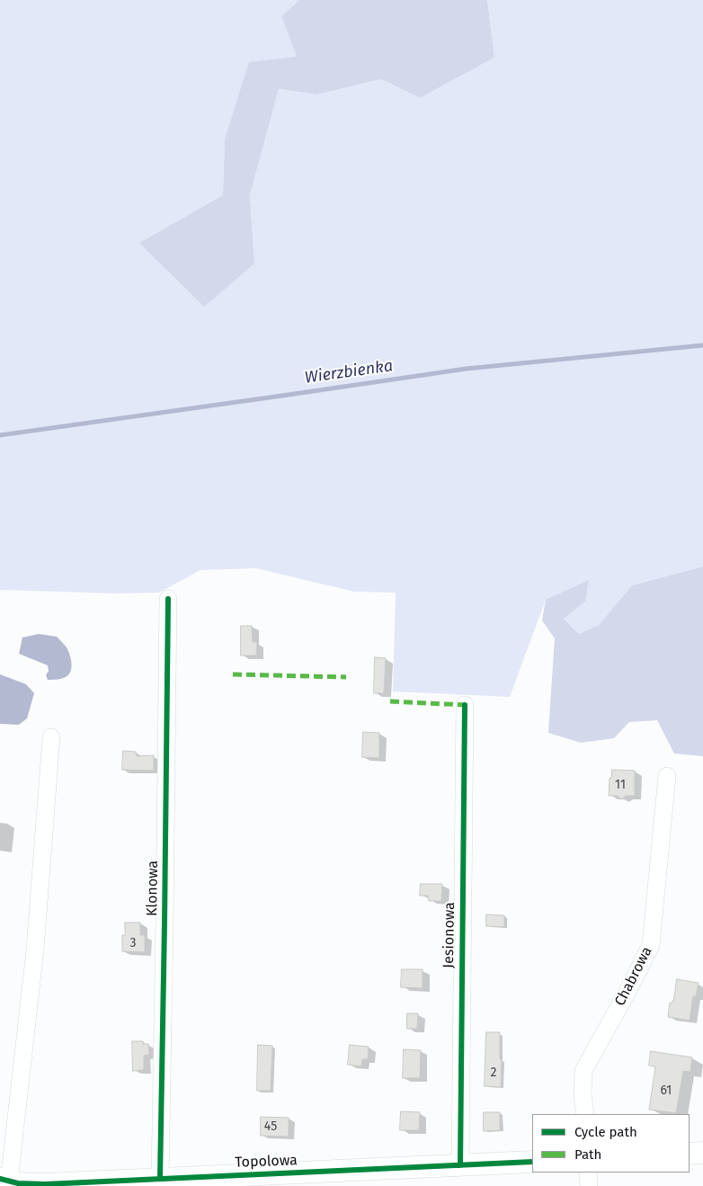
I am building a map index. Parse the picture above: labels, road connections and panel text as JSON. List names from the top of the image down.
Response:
{
  "streets": {
    "street": [
      "Klonowa",
      "Jesionowa",
      "Chabrowa",
      "Topolowa"
    ]
  },
  "crossings": [
    ["Klonowa", "Topolowa"],
    ["Jesionowa", "Topolowa"]
  ],
  "water": ["Wierzbienka"],
  "house_numbers": [
    "11",
    "3",
    "2",
    "61",
    "45"
  ],
  "legend": ["Cycle path", "Path"]
}
